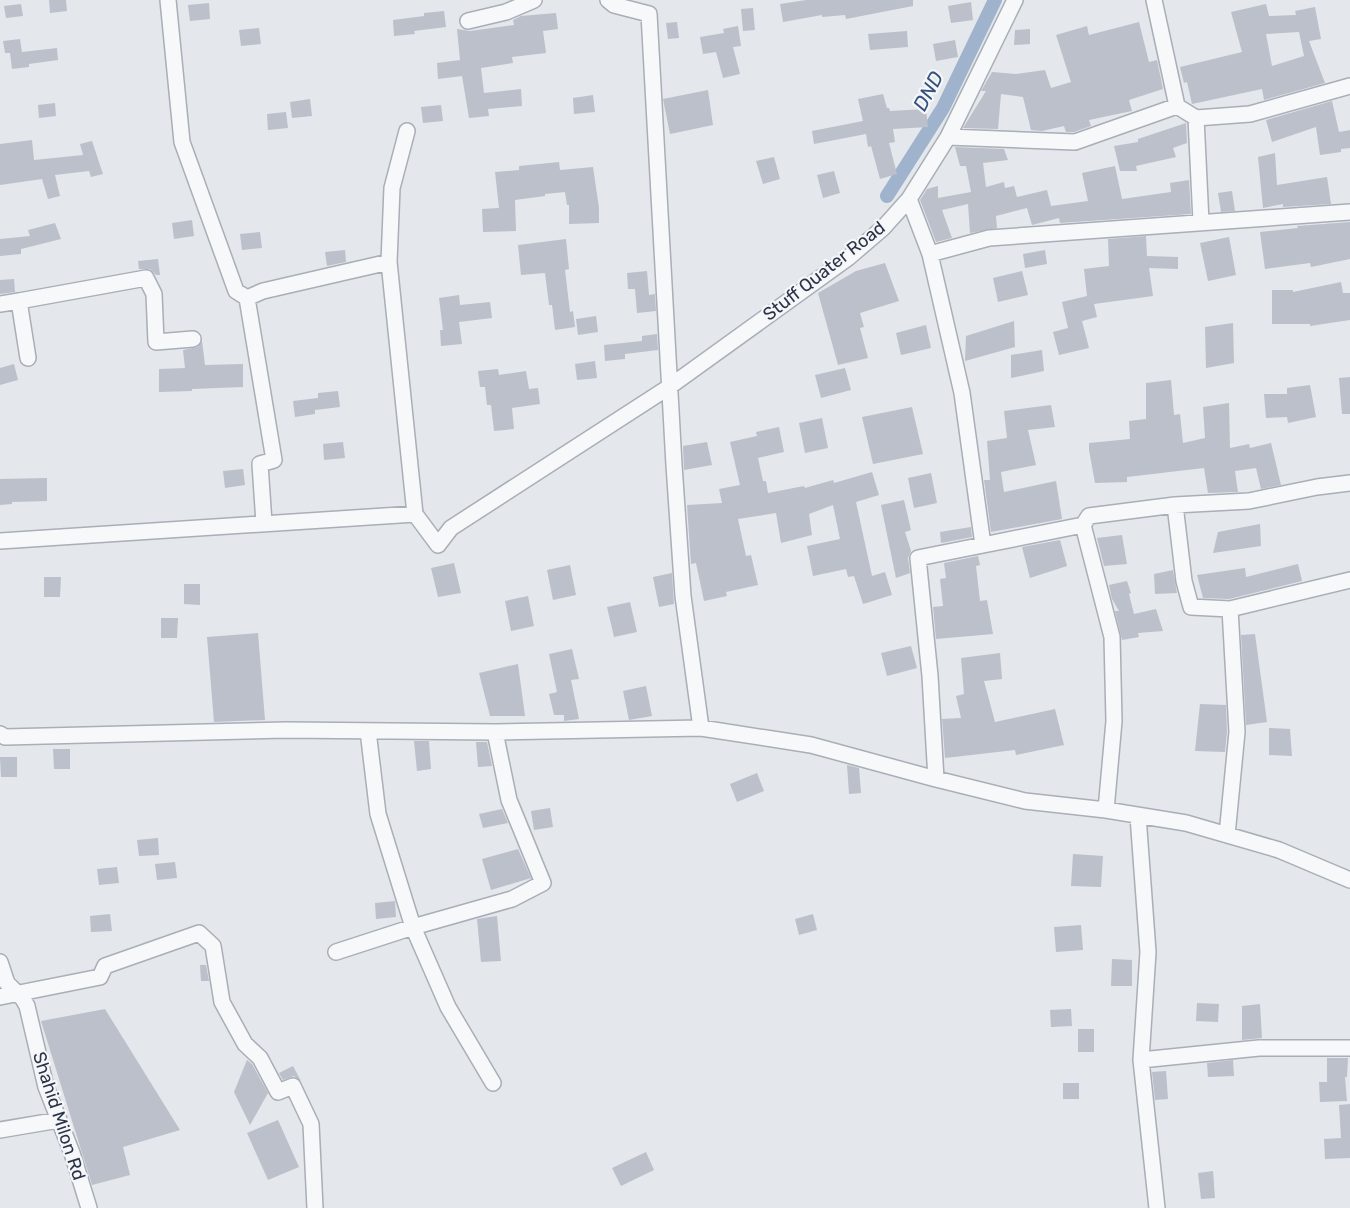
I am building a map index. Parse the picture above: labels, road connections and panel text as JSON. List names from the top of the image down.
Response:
{
  "streets": {
    "street": ["Stuff Quater Road", "Shahid Milon Rd"]
  },
  "water": ["DND"]
}
